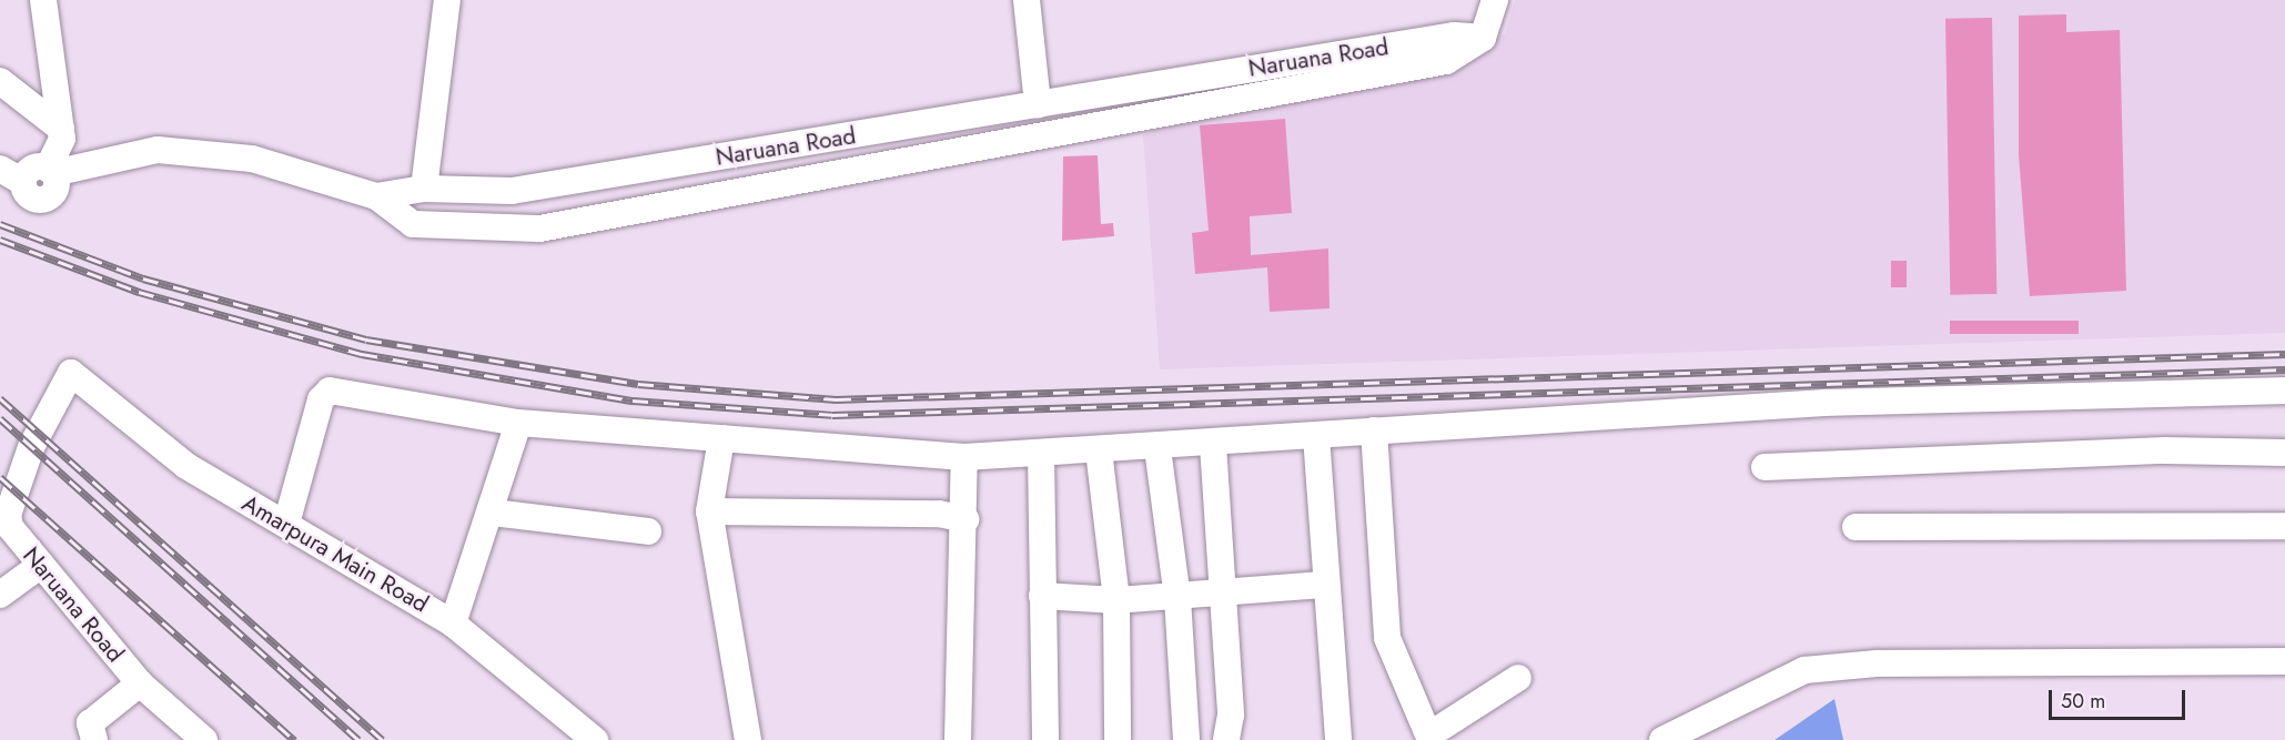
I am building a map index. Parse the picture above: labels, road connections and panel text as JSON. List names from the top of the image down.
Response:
{
  "streets": {
    "street": ["Naruana Road", "Amarpura Main Road"]
  },
  "crossings": [
    ["Naruana Road", "Amarpura Main Road"]
  ],
  "scale_bar": "50 m"
}
